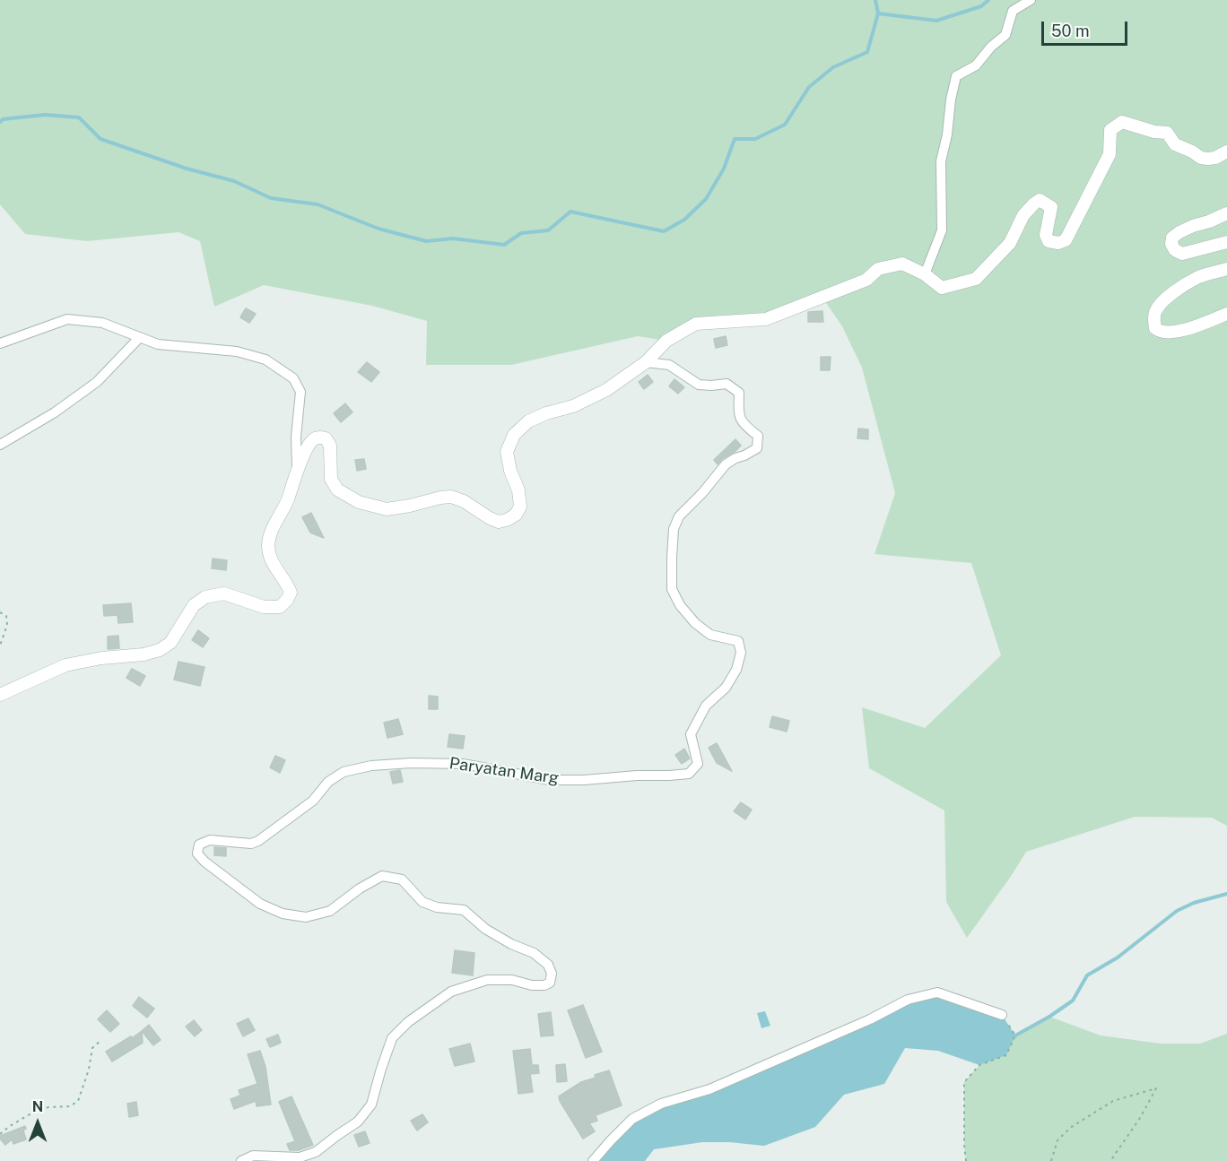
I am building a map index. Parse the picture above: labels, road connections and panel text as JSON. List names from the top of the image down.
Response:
{
  "streets": {
    "street": ["Paryatan Marg"]
  },
  "scale_bar": "50 m",
  "north": "top"
}
